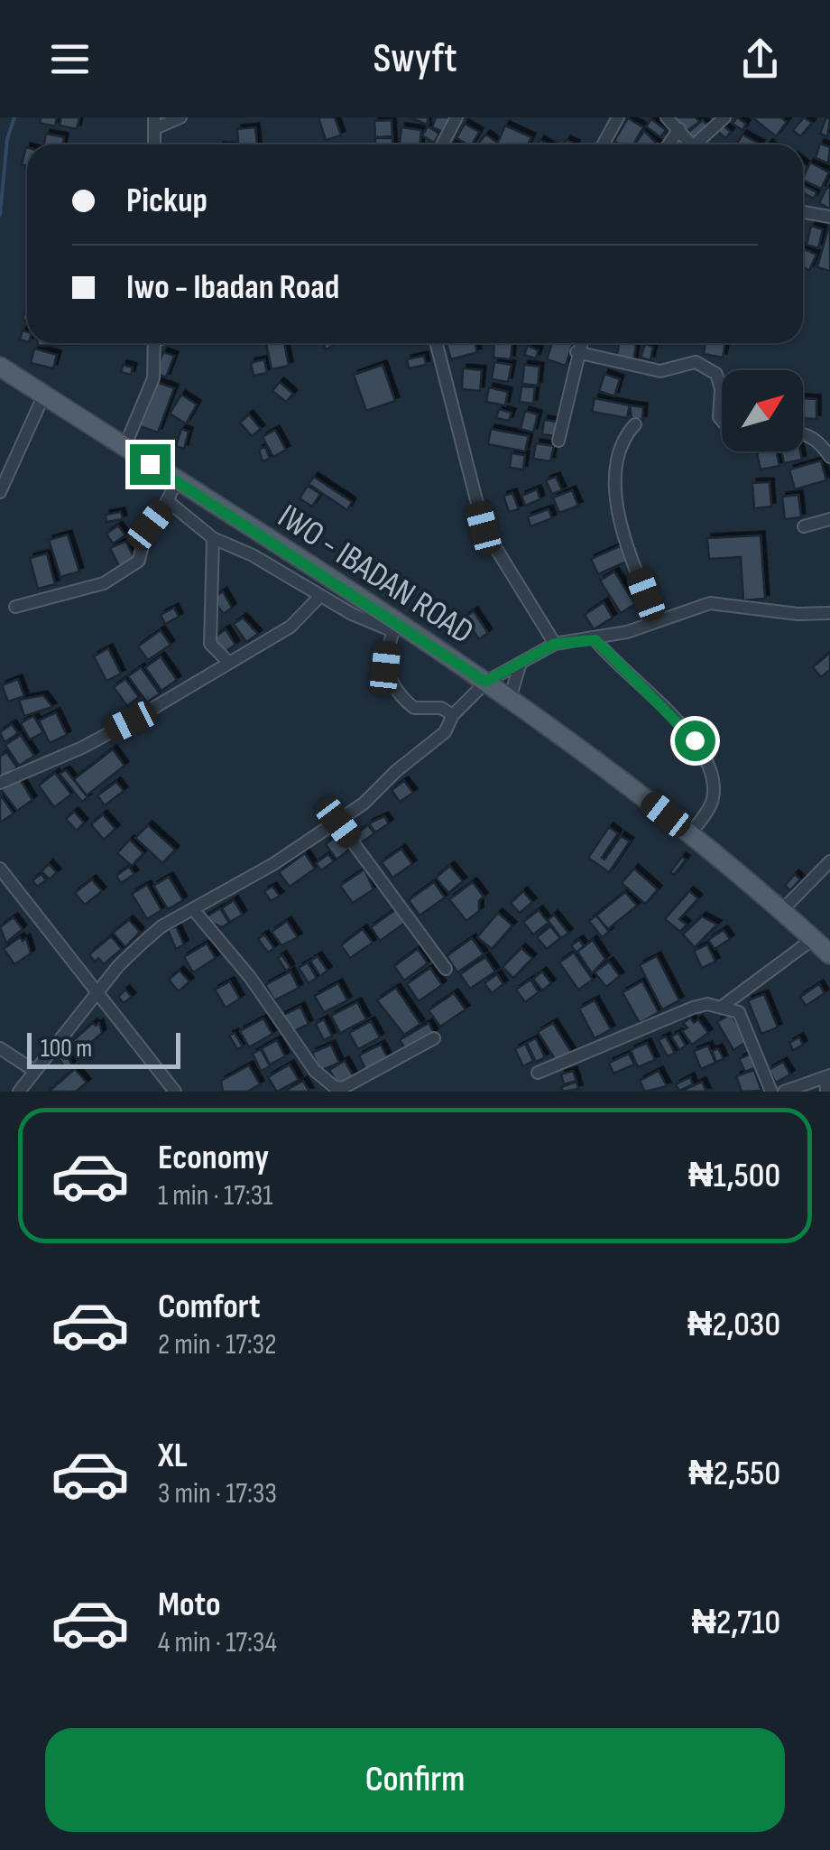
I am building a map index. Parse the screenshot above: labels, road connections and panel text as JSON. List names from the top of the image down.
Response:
{
  "streets": {
    "main road": ["IWO - IBADAN ROAD"]
  },
  "scale_bar": "100 m",
  "north": "top right",
  "page": {
    "header": "Swyft",
    "banner": ["Pickup", "Iwo - Ibadan Road"],
    "scale": "100 m",
    "list": [
      {
        "name": "Economy",
        "note": "1 min · 17:31",
        "value": "₦1,500"
      },
      {
        "name": "Comfort",
        "note": "2 min · 17:32",
        "value": "₦2,030"
      },
      {
        "name": "XL",
        "note": "3 min · 17:33",
        "value": "₦2,550"
      },
      {
        "name": "Moto",
        "note": "4 min · 17:34",
        "value": "₦2,710"
      }
    ],
    "buttons": "Confirm"
  }
}
